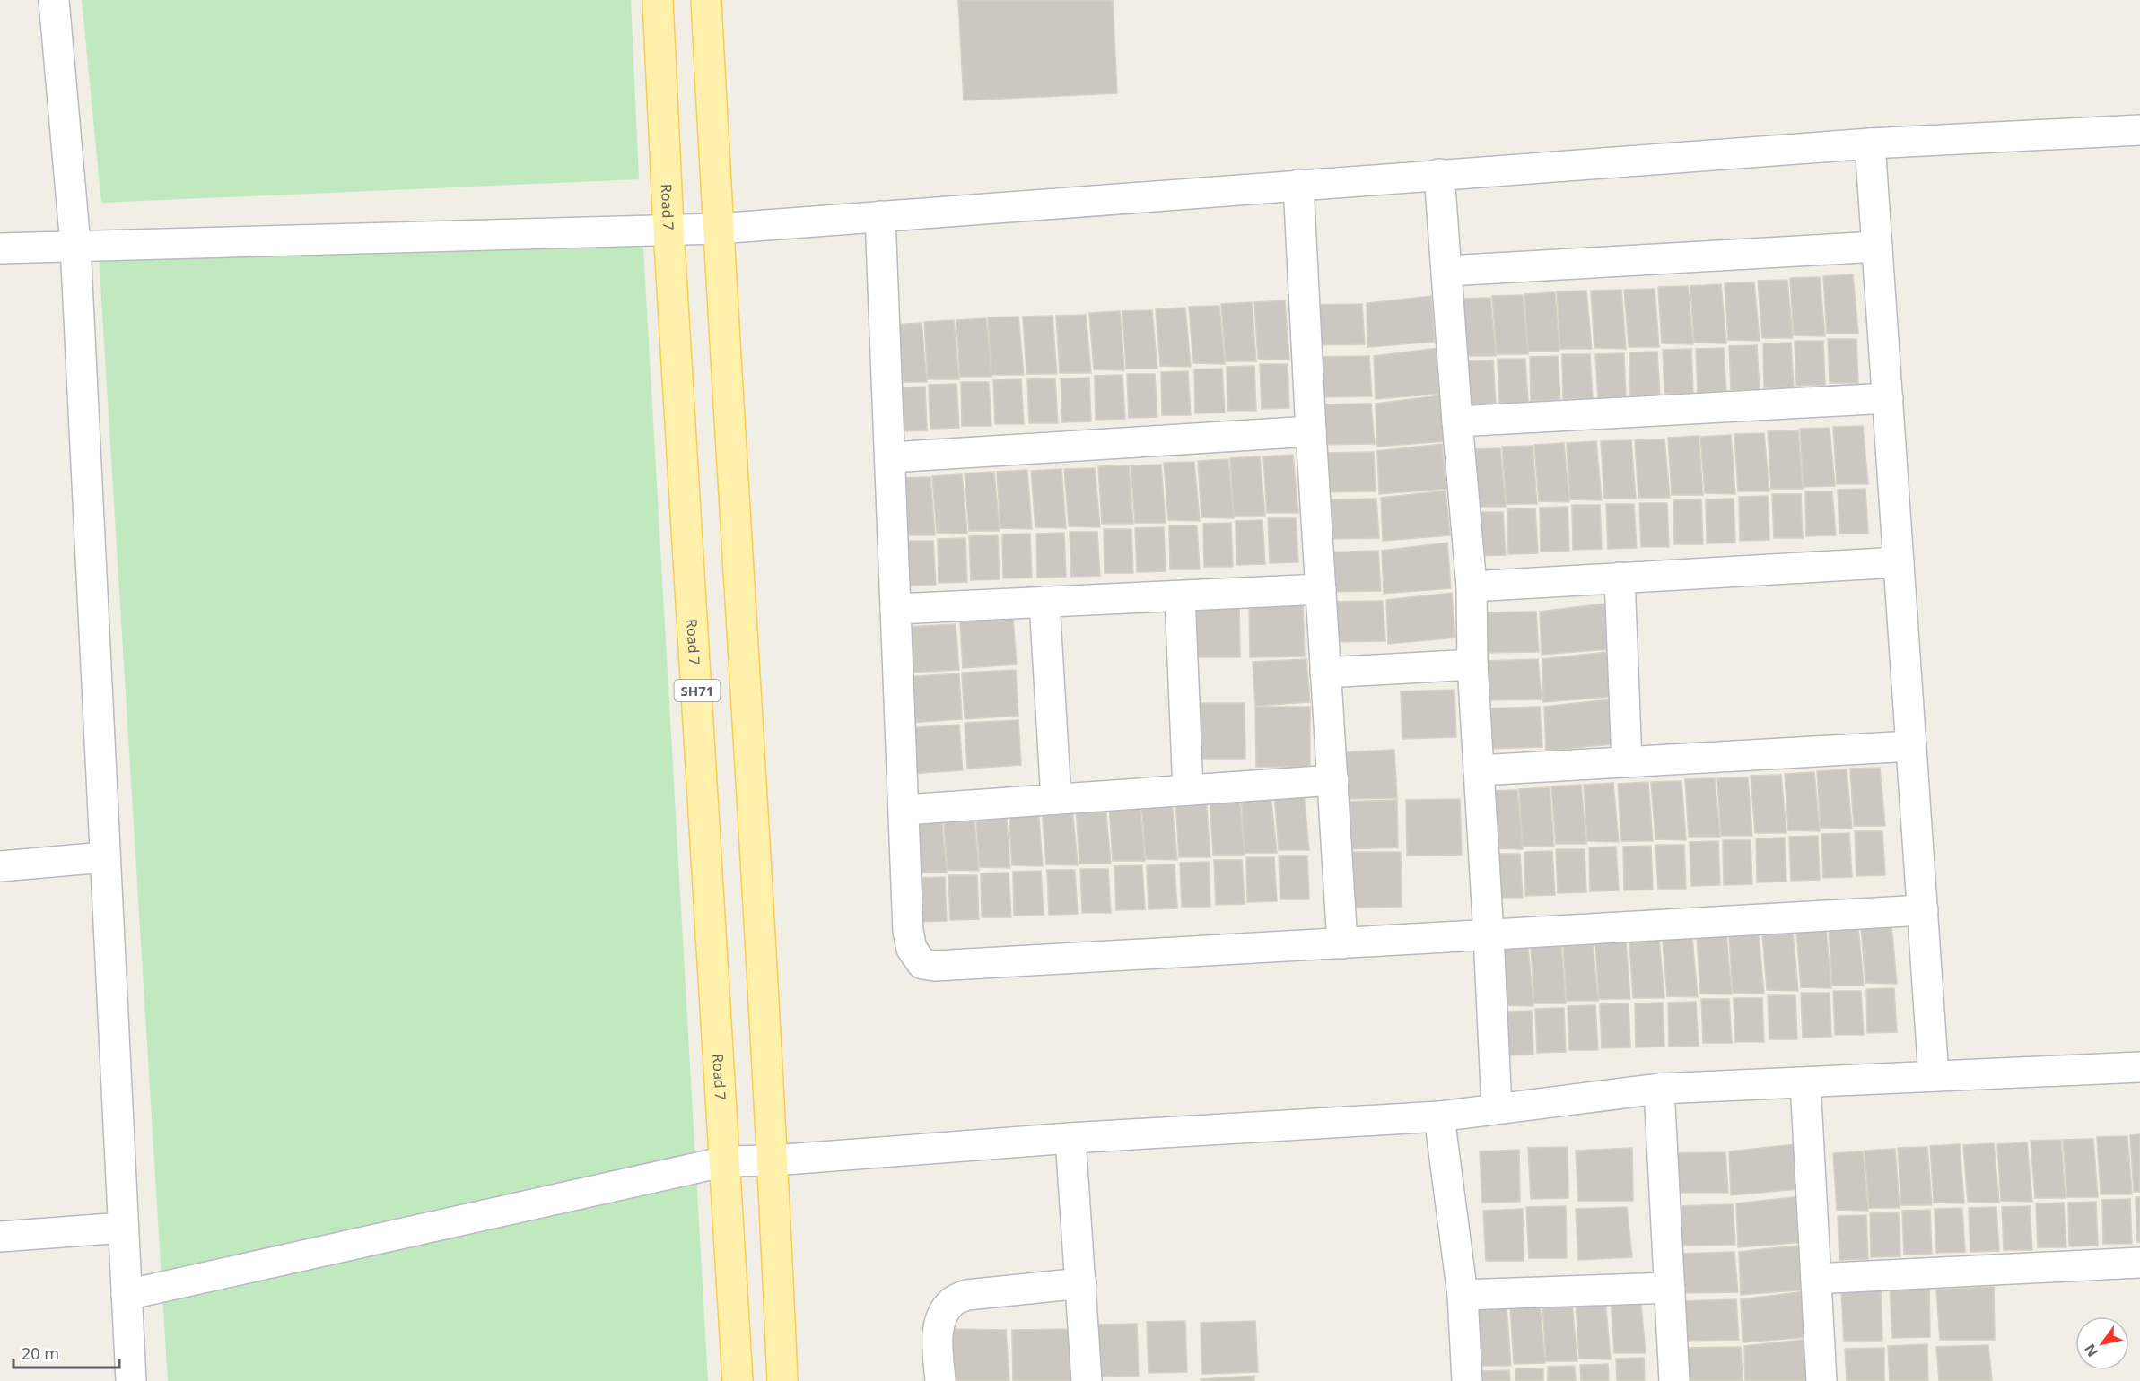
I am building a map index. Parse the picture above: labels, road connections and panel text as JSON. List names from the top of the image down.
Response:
{
  "streets": {
    "main road": ["Road 7", "SH71"]
  },
  "scale_bar": "20 m",
  "north": "bottom left"
}
